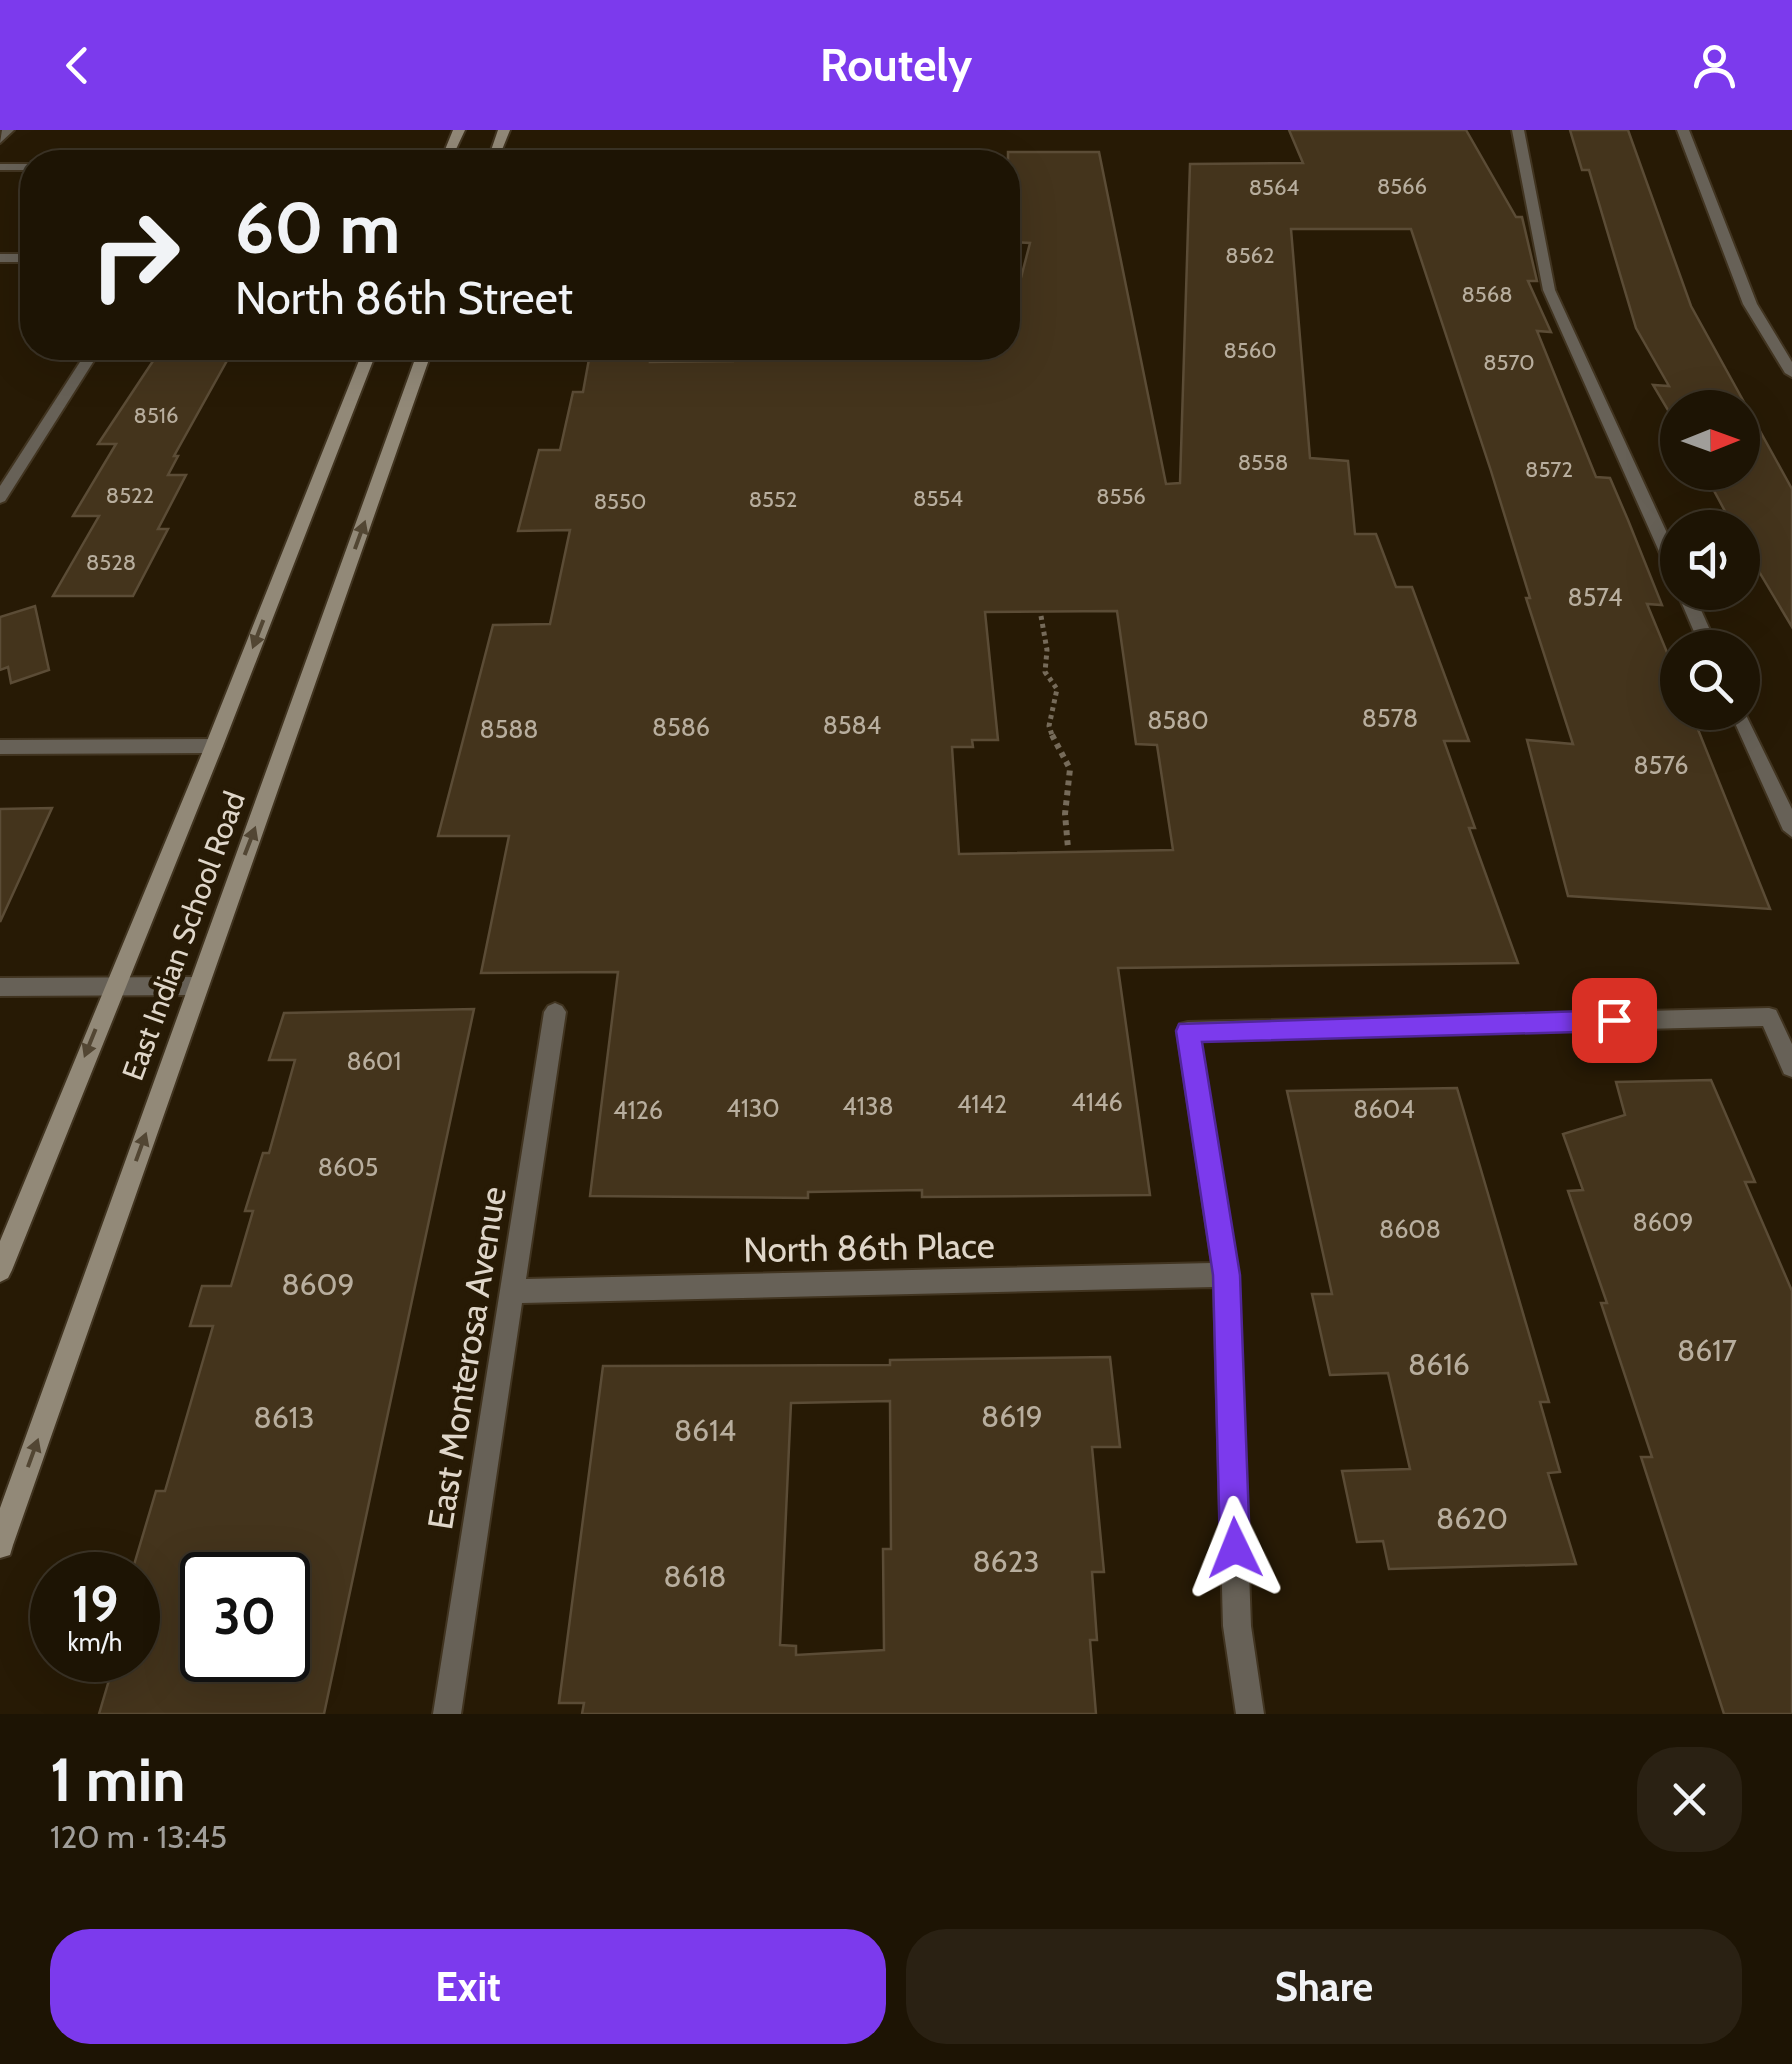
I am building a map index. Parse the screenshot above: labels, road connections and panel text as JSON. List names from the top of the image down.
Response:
{
  "streets": {
    "main road": ["East Indian School Road"],
    "street": ["North 86th Place", "East Monterosa Avenue"]
  },
  "crossings": [
    ["North 86th Place", "East Monterosa Avenue"]
  ],
  "house_numbers": [
    "8566",
    "8564",
    "8562",
    "8568",
    "8560",
    "8570",
    "8516",
    "8558",
    "8572",
    "8522",
    "8556",
    "8554",
    "8552",
    "8550",
    "8528",
    "8574",
    "8578",
    "8580",
    "8584",
    "8586",
    "8588",
    "8576",
    "8601",
    "4146",
    "4142",
    "4138",
    "4130",
    "8604",
    "4126",
    "8605",
    "8609",
    "8608",
    "8609",
    "8617",
    "8616",
    "8619",
    "8613",
    "8614",
    "8620",
    "8623",
    "8618"
  ],
  "north": "right",
  "page": {
    "header": "Routely",
    "turn": ["60 m", "North 86th Street"],
    "speed": "19 km/h",
    "limit": "30",
    "heading": ["1 min", "120 m · 13:45"],
    "buttons": ["Exit", "Share"]
  }
}
